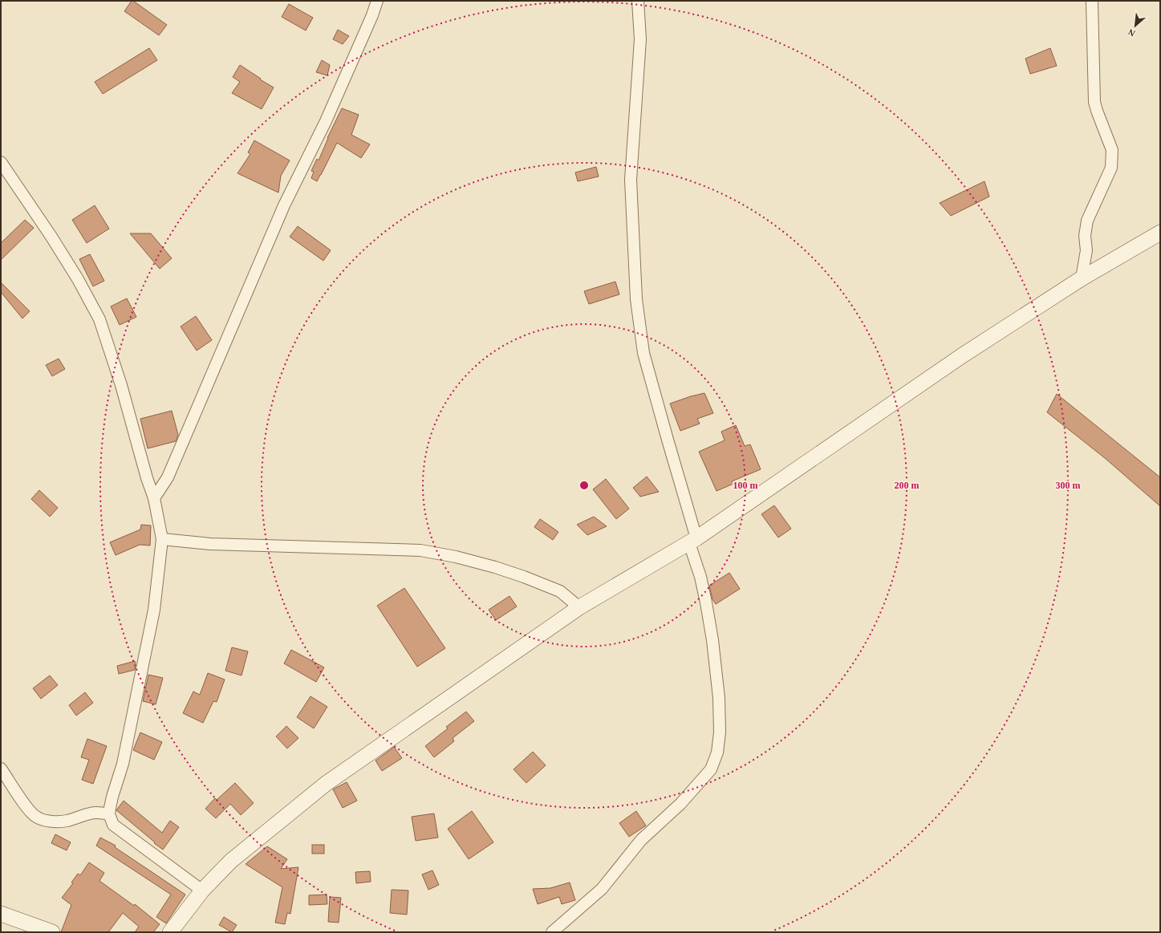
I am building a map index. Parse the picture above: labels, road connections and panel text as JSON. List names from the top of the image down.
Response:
{
  "north": "bottom left",
  "rings": ["100 m", "200 m", "300 m"]
}
